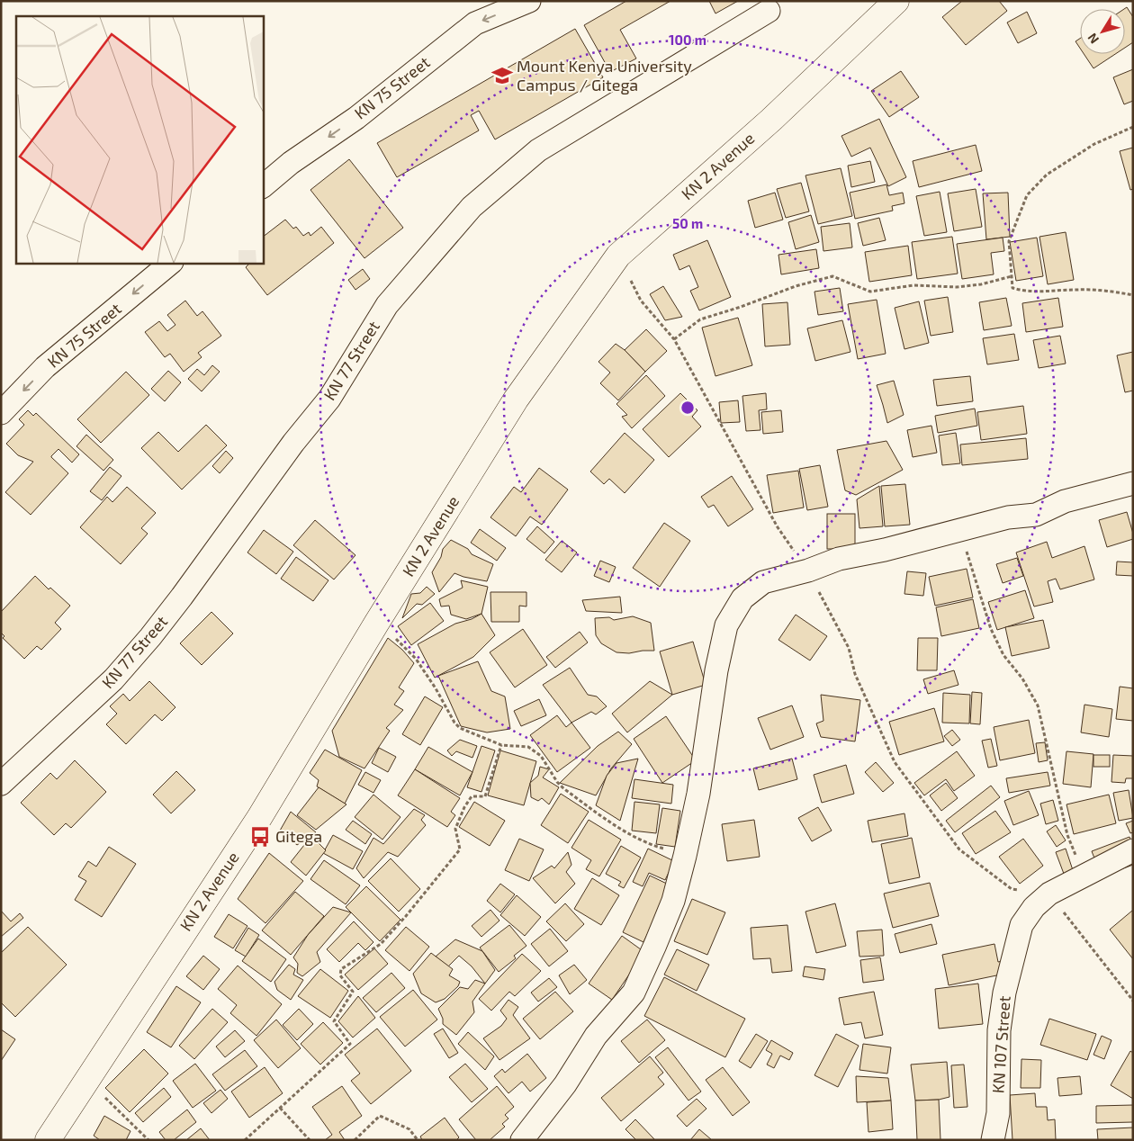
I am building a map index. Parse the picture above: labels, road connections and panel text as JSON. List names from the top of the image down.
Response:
{
  "streets": {
    "main road": ["KN 2 Avenue"],
    "street": ["KN 75 Street", "KN 77 Street", "KN 107 Street"]
  },
  "one_way": ["KN 75 Street"],
  "places": {
    "school or university": ["Mount Kenya University Campus / Gitega"],
    "bus stop": ["Gitega"]
  },
  "north": "bottom left",
  "rings": ["100 m", "50 m"]
}
